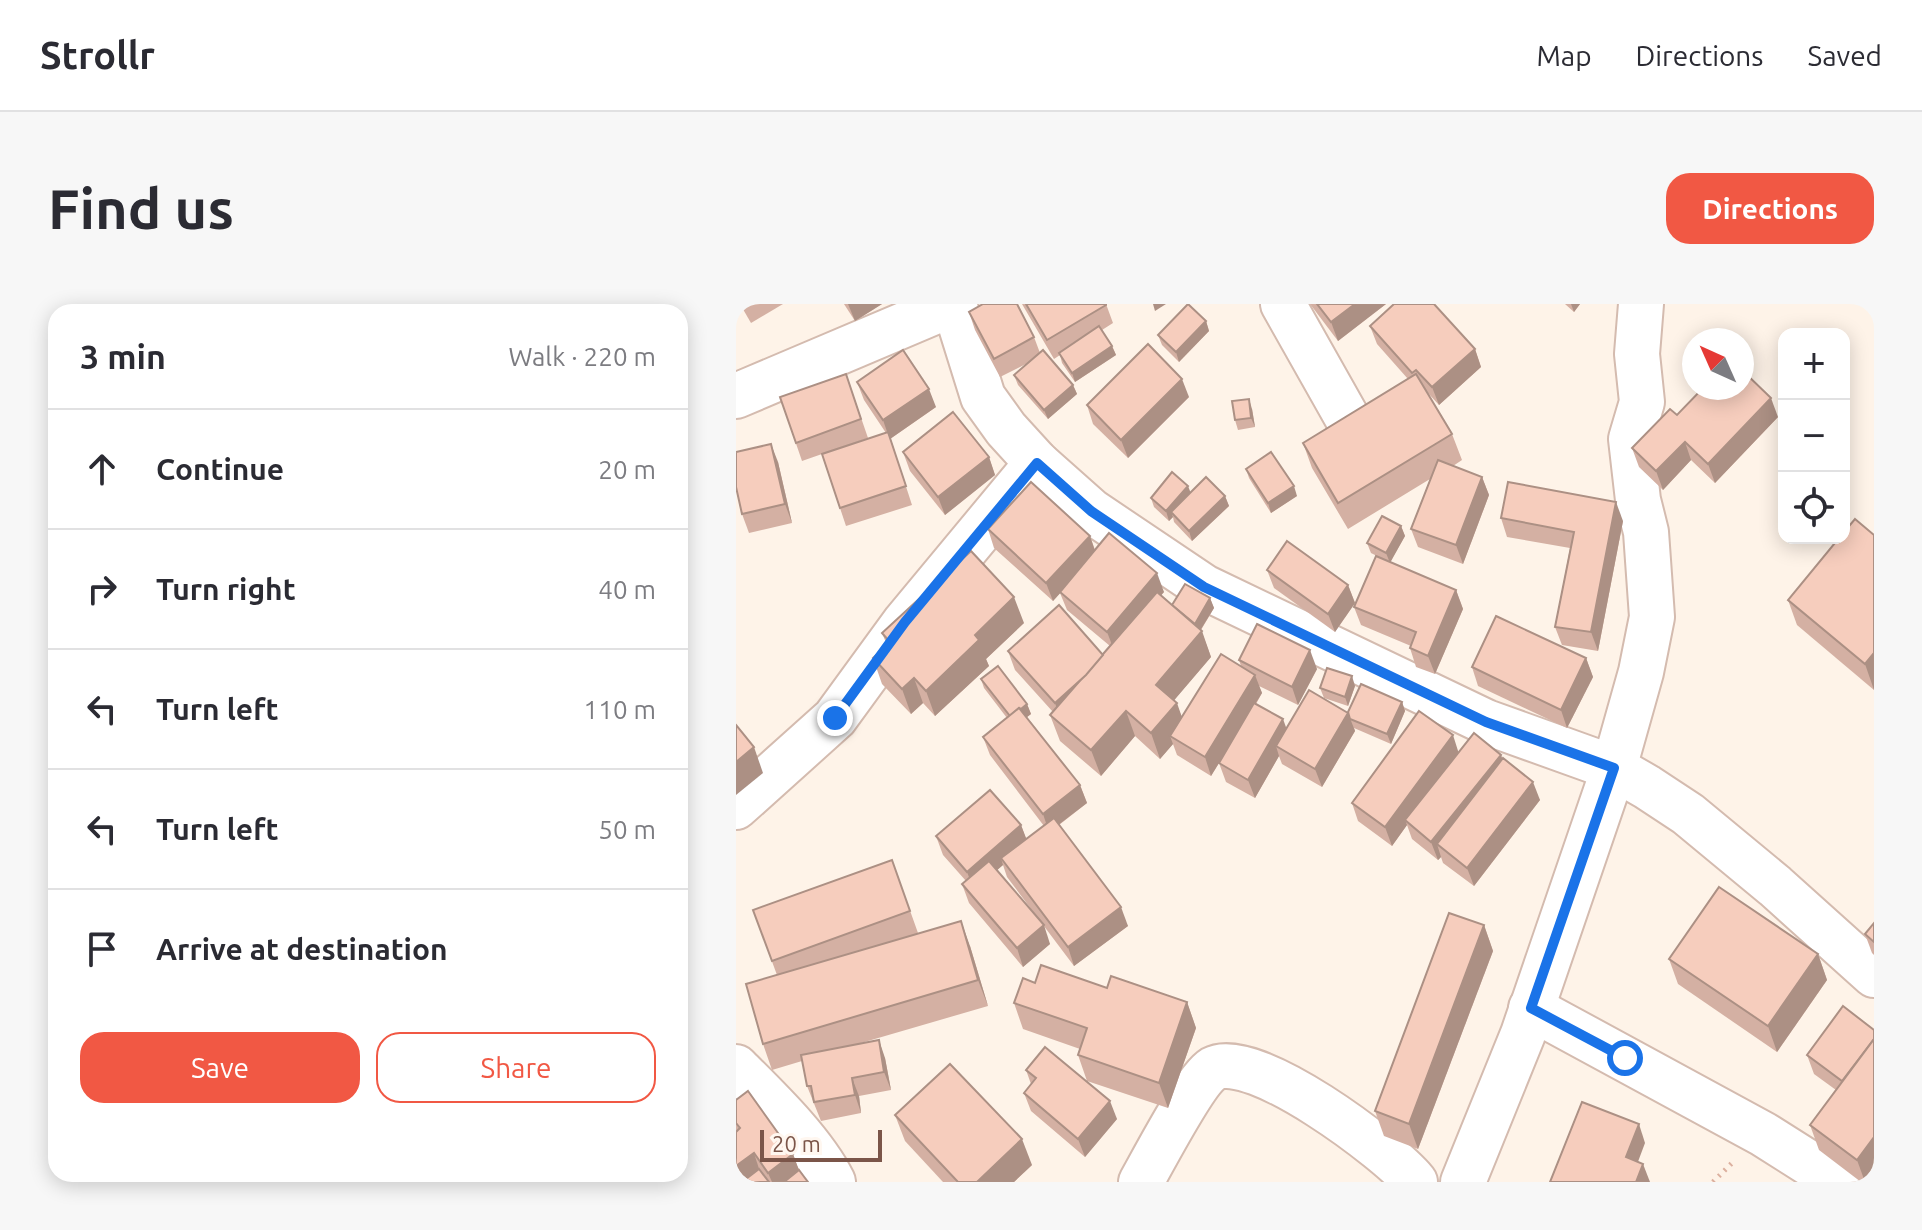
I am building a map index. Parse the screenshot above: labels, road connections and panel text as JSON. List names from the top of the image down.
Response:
{
  "scale_bar": "20 m",
  "north": "top left",
  "page": {
    "header": "Strollr",
    "nav": ["Map", "Directions", "Saved"],
    "buttons": [
      "Directions",
      ["Save", "Share"]
    ],
    "title": "Find us",
    "heading": ["3 min", "Walk · 220 m"],
    "map_buttons": ["+", "−"],
    "list": [
      ["Continue", "20 m"],
      ["Turn right", "40 m"],
      ["Turn left", "110 m"],
      ["Turn left", "50 m"],
      "Arrive at destination"
    ],
    "scale": "20 m"
  }
}
